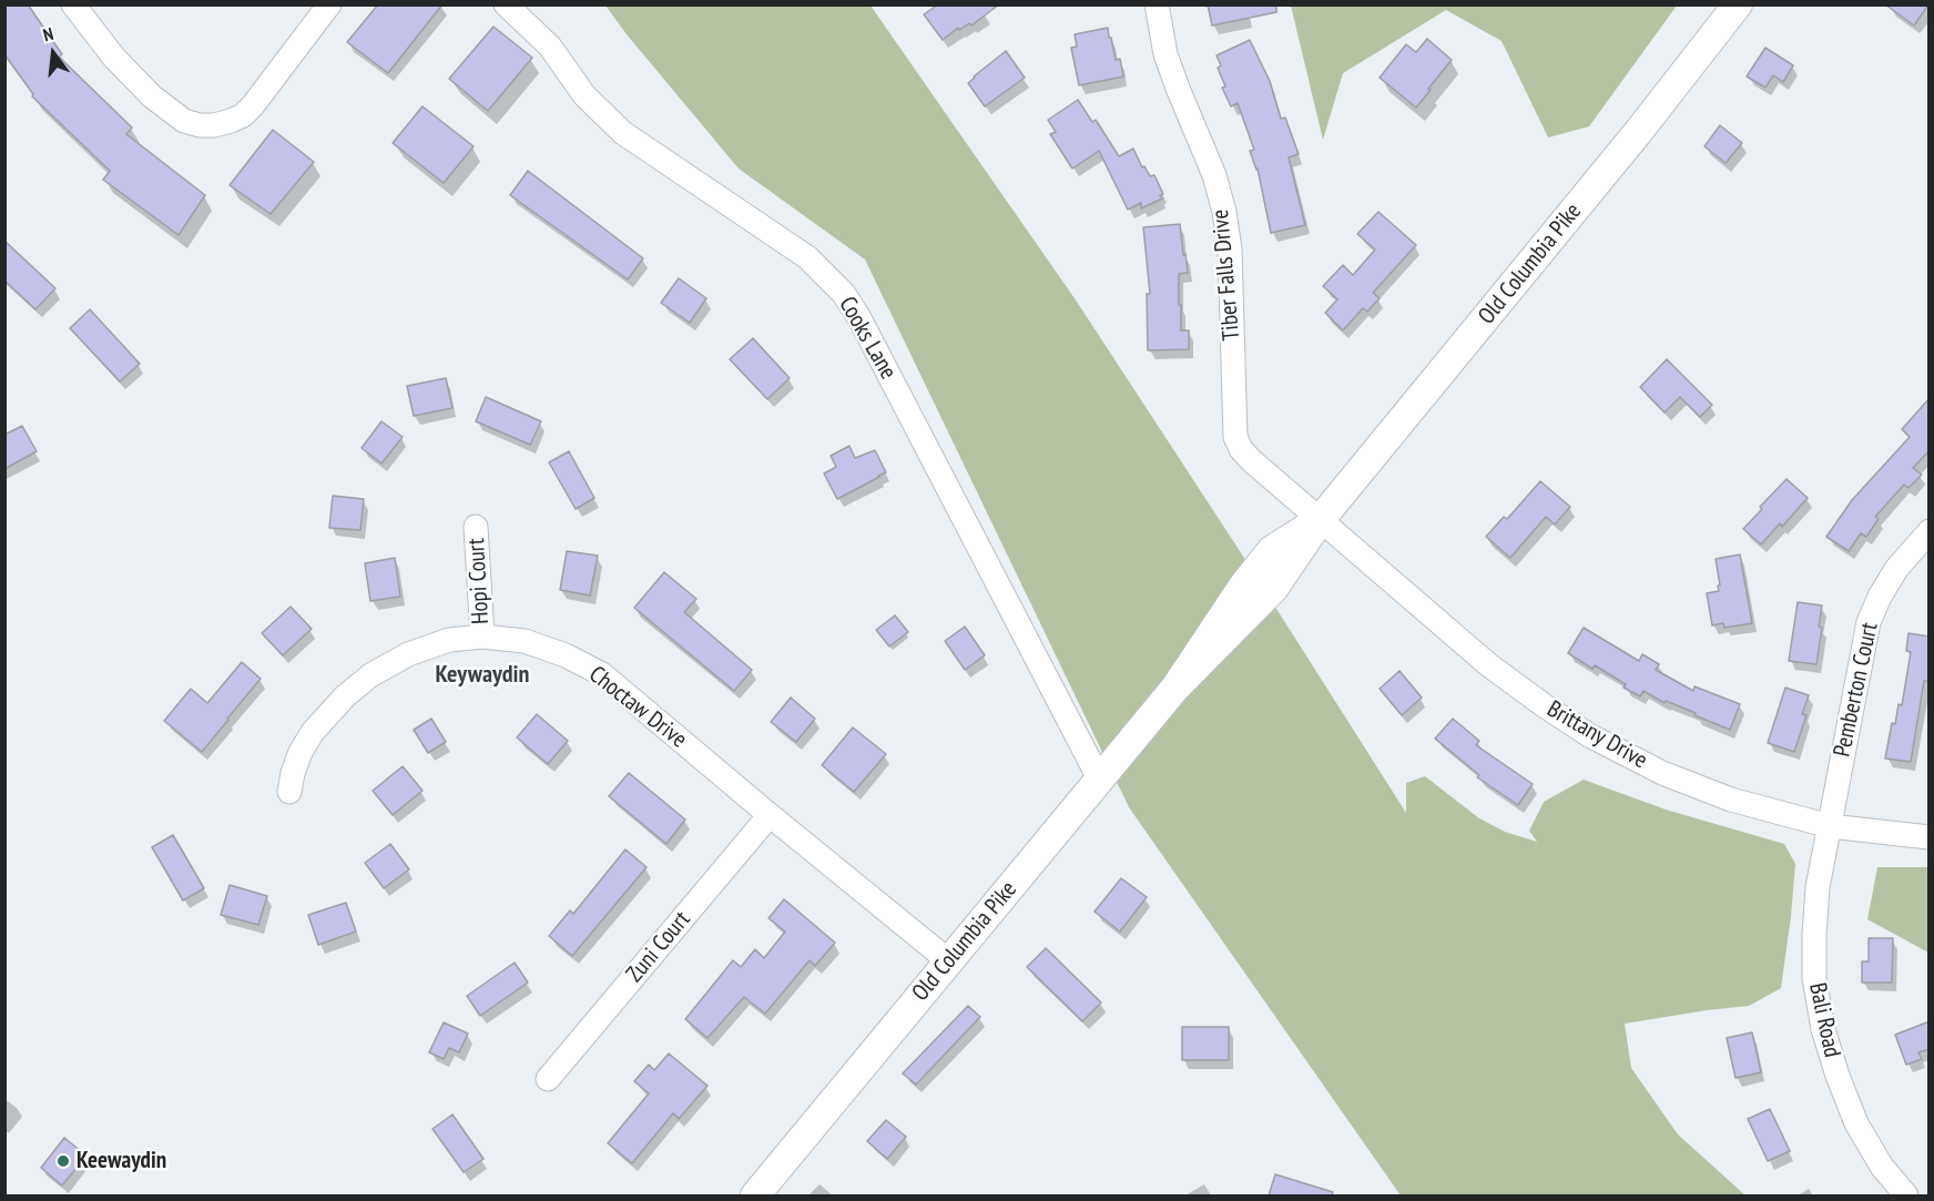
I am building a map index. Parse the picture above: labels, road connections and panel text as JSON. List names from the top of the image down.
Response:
{
  "streets": {
    "street": [
      "Old Columbia Pike",
      "Tiber Falls Drive",
      "Cooks Lane",
      "Hopi Court",
      "Pemberton Court",
      "Choctaw Drive",
      "Brittany Drive",
      "Zuni Court",
      "Bali Road"
    ]
  },
  "crossings": [
    ["Old Columbia Pike", "Tiber Falls Drive"],
    ["Old Columbia Pike", "Cooks Lane"],
    ["Old Columbia Pike", "Choctaw Drive"],
    ["Old Columbia Pike", "Brittany Drive"],
    ["Tiber Falls Drive", "Brittany Drive"],
    ["Hopi Court", "Choctaw Drive"],
    ["Pemberton Court", "Brittany Drive"],
    ["Pemberton Court", "Bali Road"],
    ["Choctaw Drive", "Zuni Court"],
    ["Brittany Drive", "Bali Road"]
  ],
  "districts": ["Keywaydin"],
  "places": ["Keewaydin"],
  "north": "top"
}
